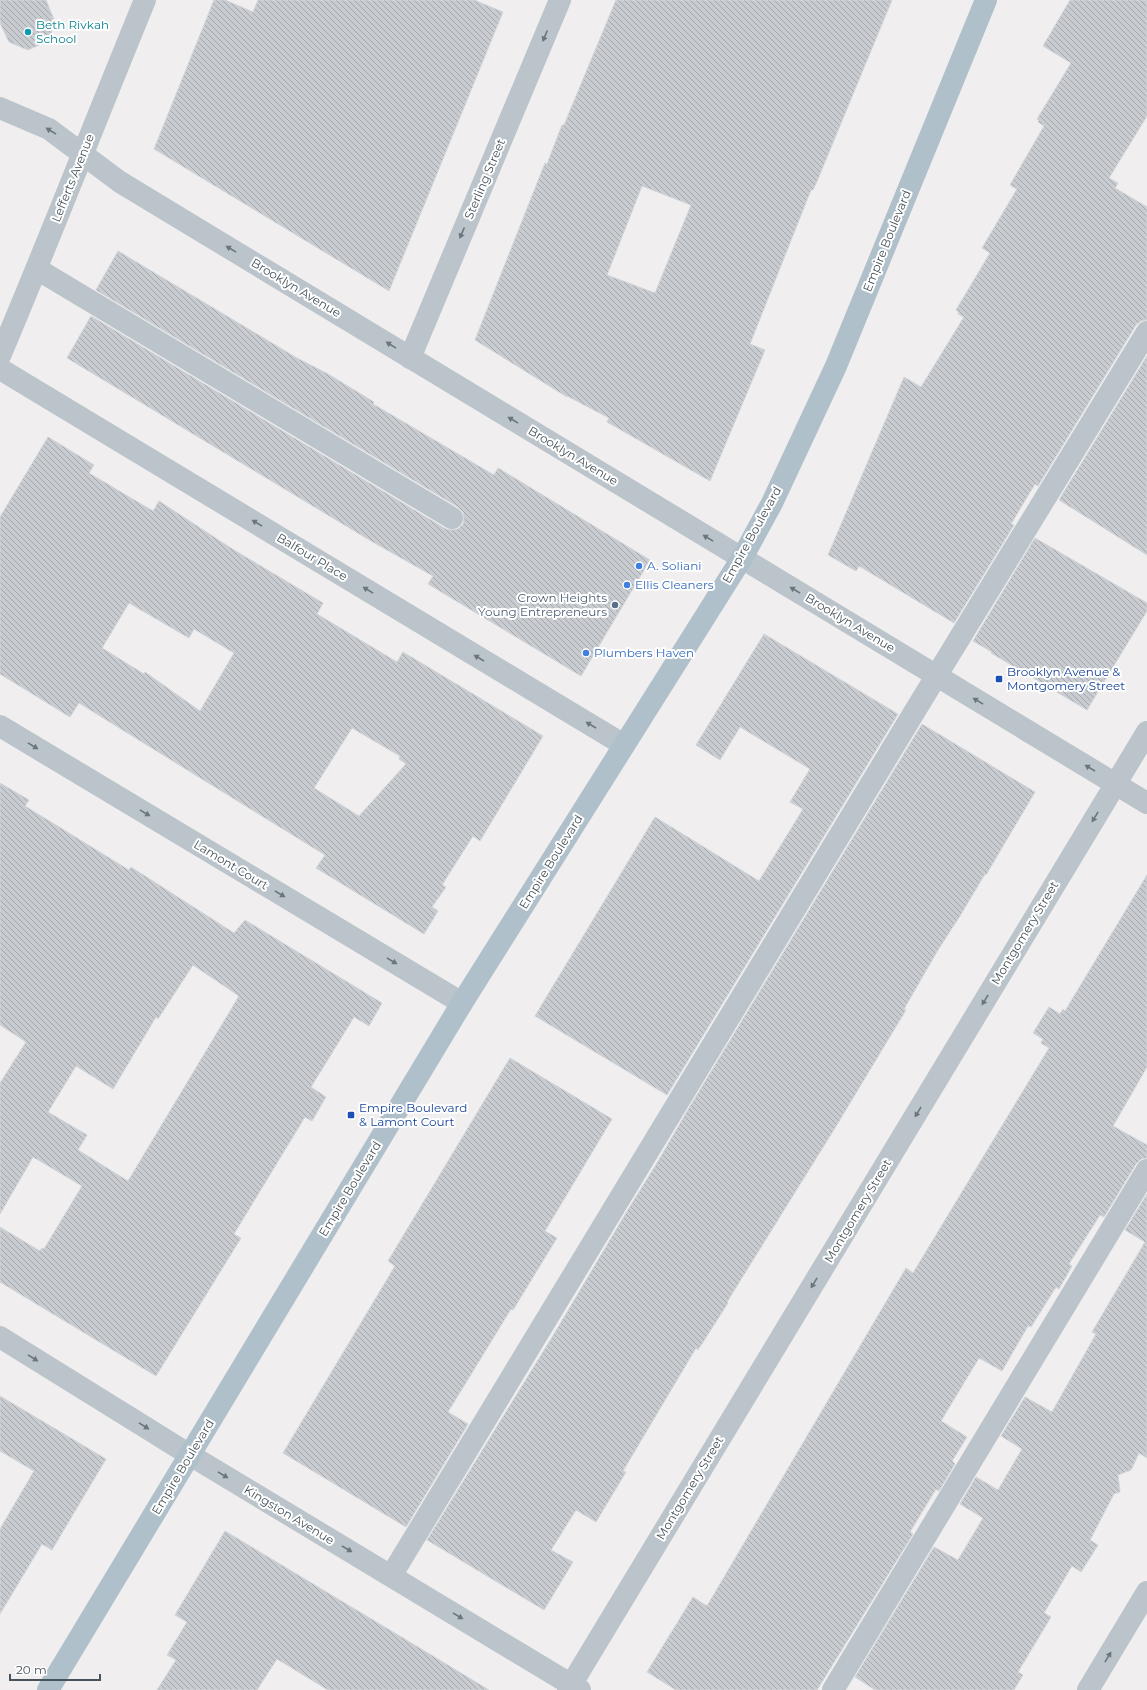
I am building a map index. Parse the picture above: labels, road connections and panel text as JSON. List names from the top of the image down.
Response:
{
  "streets": {
    "main road": ["Empire Boulevard"],
    "street": [
      "Lefferts Avenue",
      "Sterling Street",
      "Brooklyn Avenue",
      "Balfour Place",
      "Lamont Court",
      "Montgomery Street",
      "Kingston Avenue"
    ]
  },
  "crossings": [
    ["Lefferts Avenue", "Brooklyn Avenue"],
    ["Sterling Street", "Brooklyn Avenue"],
    ["Empire Boulevard", "Brooklyn Avenue"],
    ["Empire Boulevard", "Balfour Place"],
    ["Empire Boulevard", "Lamont Court"],
    ["Empire Boulevard", "Kingston Avenue"],
    ["Brooklyn Avenue", "Montgomery Street"],
    ["Montgomery Street", "Kingston Avenue"]
  ],
  "one_way": [
    "Sterling Street",
    "Lamont Court",
    "Montgomery Street",
    "Kingston Avenue"
  ],
  "places": {
    "other": [
      "Beth Rivkah School",
      "A. Soliani",
      "Ellis Cleaners",
      "Crown Heights Young Entrepreneurs",
      "Plumbers Haven"
    ],
    "transit": ["Brooklyn Avenue & Montgomery Street", "Empire Boulevard & Lamont Court"]
  },
  "scale_bar": "20 m"
}
